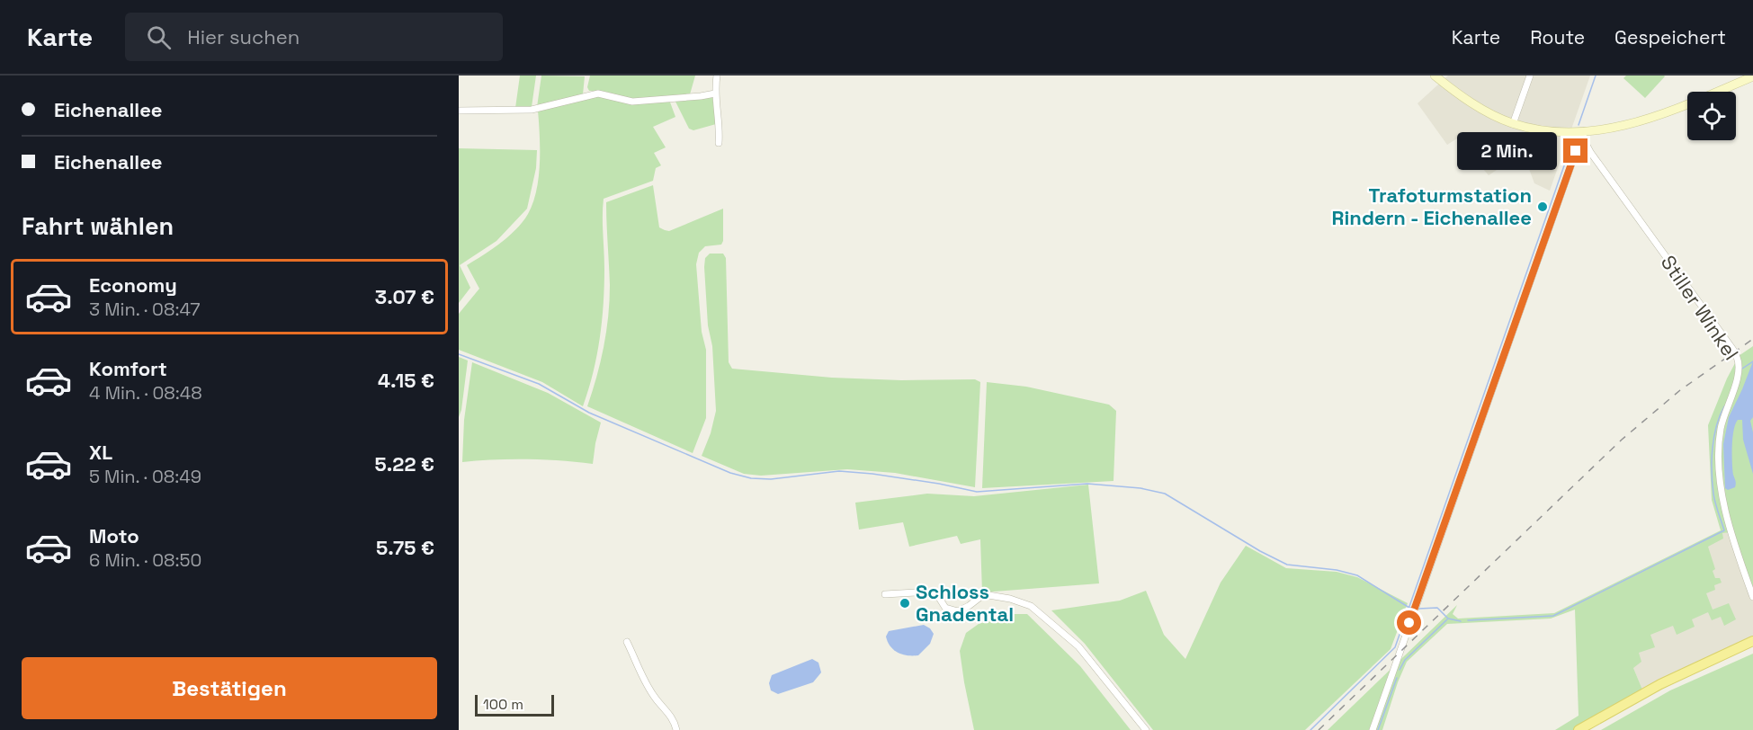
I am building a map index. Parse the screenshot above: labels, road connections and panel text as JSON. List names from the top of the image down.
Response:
{
  "streets": {
    "street": ["Stiller Winkel"]
  },
  "places": ["Trafoturmstation Rindern - Eichenallee", "Schloss Gnadental"],
  "scale_bar": "100 m",
  "page": {
    "header": "Karte",
    "search": "Hier suchen",
    "nav": ["Karte", "Route", "Gespeichert"],
    "banner": ["Eichenallee", "Eichenallee"],
    "bubble": "2 Min.",
    "heading": "Fahrt wählen",
    "list": [
      {
        "name": "Economy",
        "note": "3 Min. · 08:47",
        "value": "3.07 €"
      },
      {
        "name": "Komfort",
        "note": "4 Min. · 08:48",
        "value": "4.15 €"
      },
      {
        "name": "XL",
        "note": "5 Min. · 08:49",
        "value": "5.22 €"
      },
      {
        "name": "Moto",
        "note": "6 Min. · 08:50",
        "value": "5.75 €"
      }
    ],
    "buttons": "Bestätigen",
    "scale": "100 m"
  }
}
